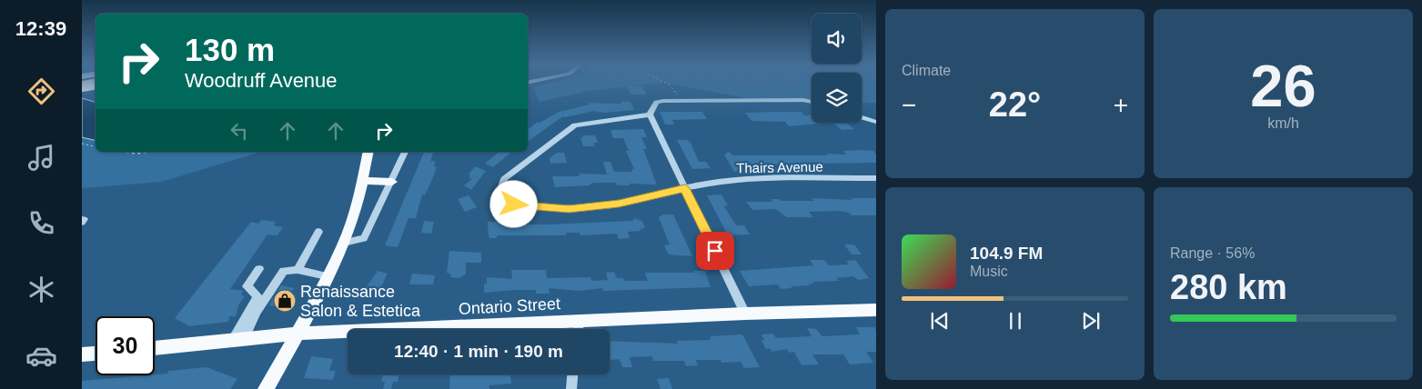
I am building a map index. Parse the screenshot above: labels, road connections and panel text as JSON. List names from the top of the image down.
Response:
{
  "streets": {
    "main road": ["Ontario Street"],
    "street": ["Thairs Avenue"]
  },
  "places": {
    "shop": ["Renaissance Salon & Estetica"]
  },
  "page": {
    "tabs": "12:39",
    "tile": [
      "Climate",
      ["26", "km/h"],
      ["Range · 56%", "280 km"]
    ],
    "turn": ["130 m", "Woodruff Avenue"],
    "heat": ["−", "22°", "+"],
    "song": ["104.9 FM", "Music"],
    "limit": "30",
    "trip": "12:40 · 1 min · 190 m"
  }
}
